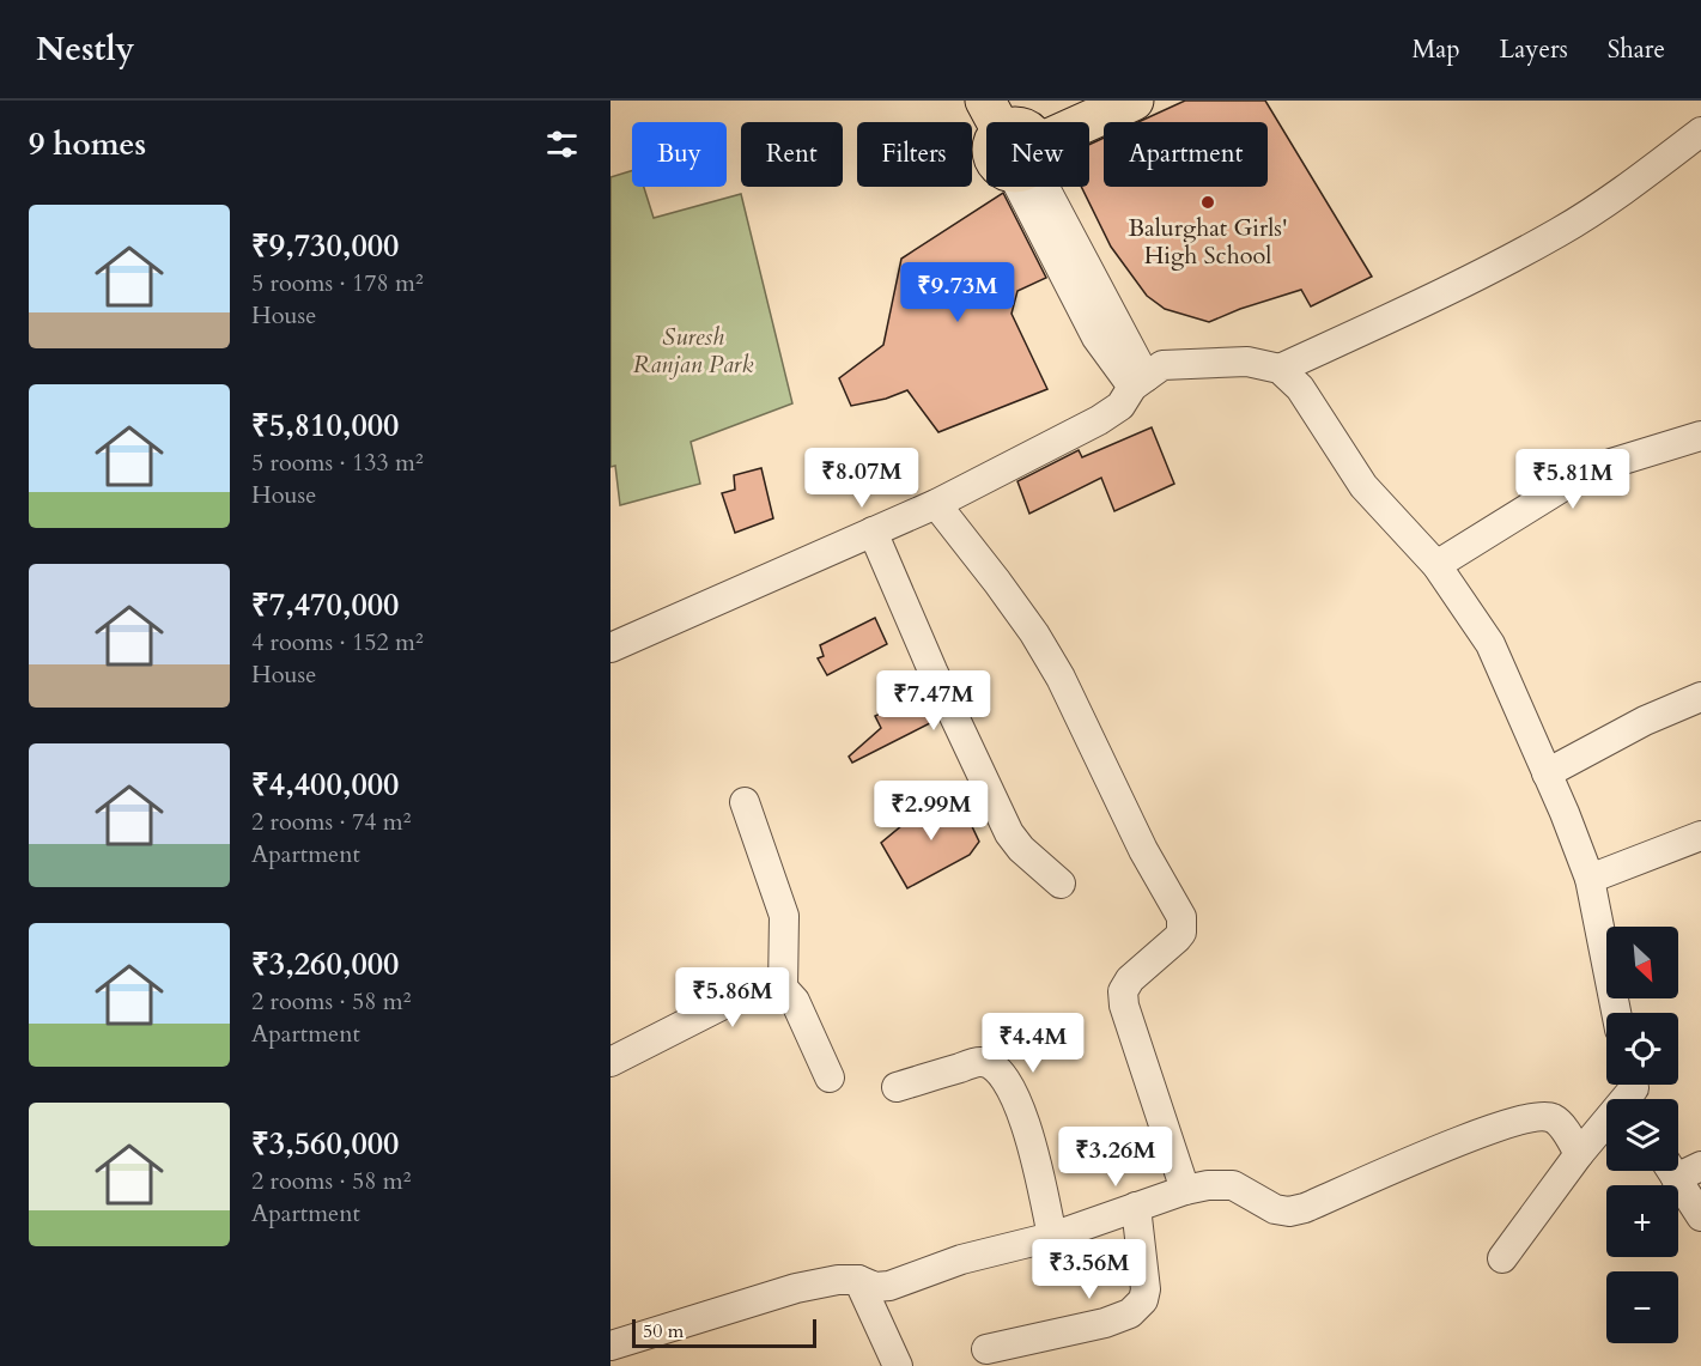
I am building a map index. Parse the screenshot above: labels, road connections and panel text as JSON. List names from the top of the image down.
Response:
{
  "parks": ["Suresh Ranjan Park"],
  "places": ["Balurghat Girls' High School"],
  "scale_bar": "50 m",
  "north": "bottom right",
  "page": {
    "header": "Nestly",
    "nav": ["Map", "Layers", "Share"],
    "heading": "9 homes",
    "chip": [
      "Buy",
      "Rent",
      "Filters",
      "New",
      "Apartment"
    ],
    "list": [
      {
        "name": "₹9,730,000",
        "note": "5 rooms · 178 m² · House"
      },
      {
        "name": "₹5,810,000",
        "note": "5 rooms · 133 m² · House"
      },
      {
        "name": "₹7,470,000",
        "note": "4 rooms · 152 m² · House"
      },
      {
        "name": "₹4,400,000",
        "note": "2 rooms · 74 m² · Apartment"
      },
      {
        "name": "₹3,260,000",
        "note": "2 rooms · 58 m² · Apartment"
      },
      {
        "name": "₹3,560,000",
        "note": "2 rooms · 58 m² · Apartment"
      }
    ],
    "price": [
      "₹9.73M",
      "₹8.07M",
      "₹5.81M",
      "₹7.47M",
      "₹2.99M",
      "₹5.86M",
      "₹4.4M",
      "₹3.26M",
      "₹3.56M"
    ],
    "map_buttons": ["+", "−"],
    "scale": "50 m"
  }
}
